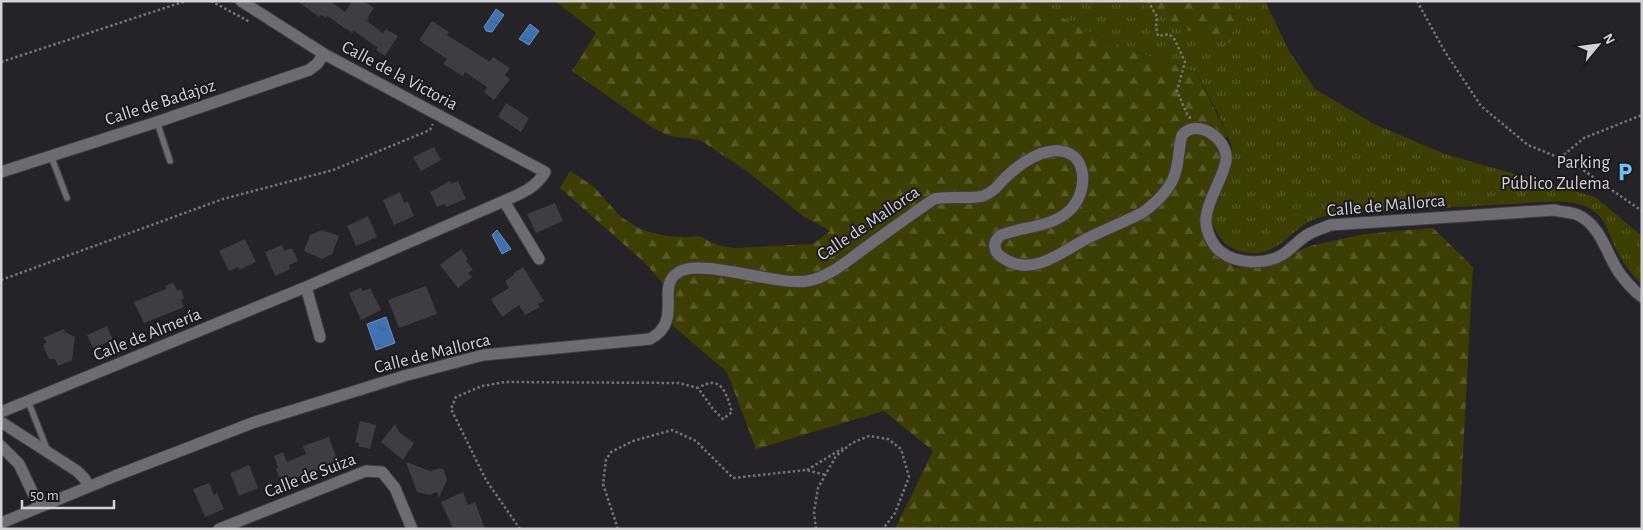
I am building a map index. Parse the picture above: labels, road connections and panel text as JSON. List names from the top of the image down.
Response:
{
  "streets": {
    "street": [
      "Calle de la Victoria",
      "Calle de Badajoz",
      "Calle de Mallorca",
      "Calle de Almería",
      "Calle de Suiza"
    ]
  },
  "crossings": [
    ["Calle de la Victoria", "Calle de Badajoz"],
    ["Calle de la Victoria", "Calle de Almería"]
  ],
  "places": {
    "parking": ["Parking Público Zulema"]
  },
  "scale_bar": "50 m",
  "north": "top right"
}
